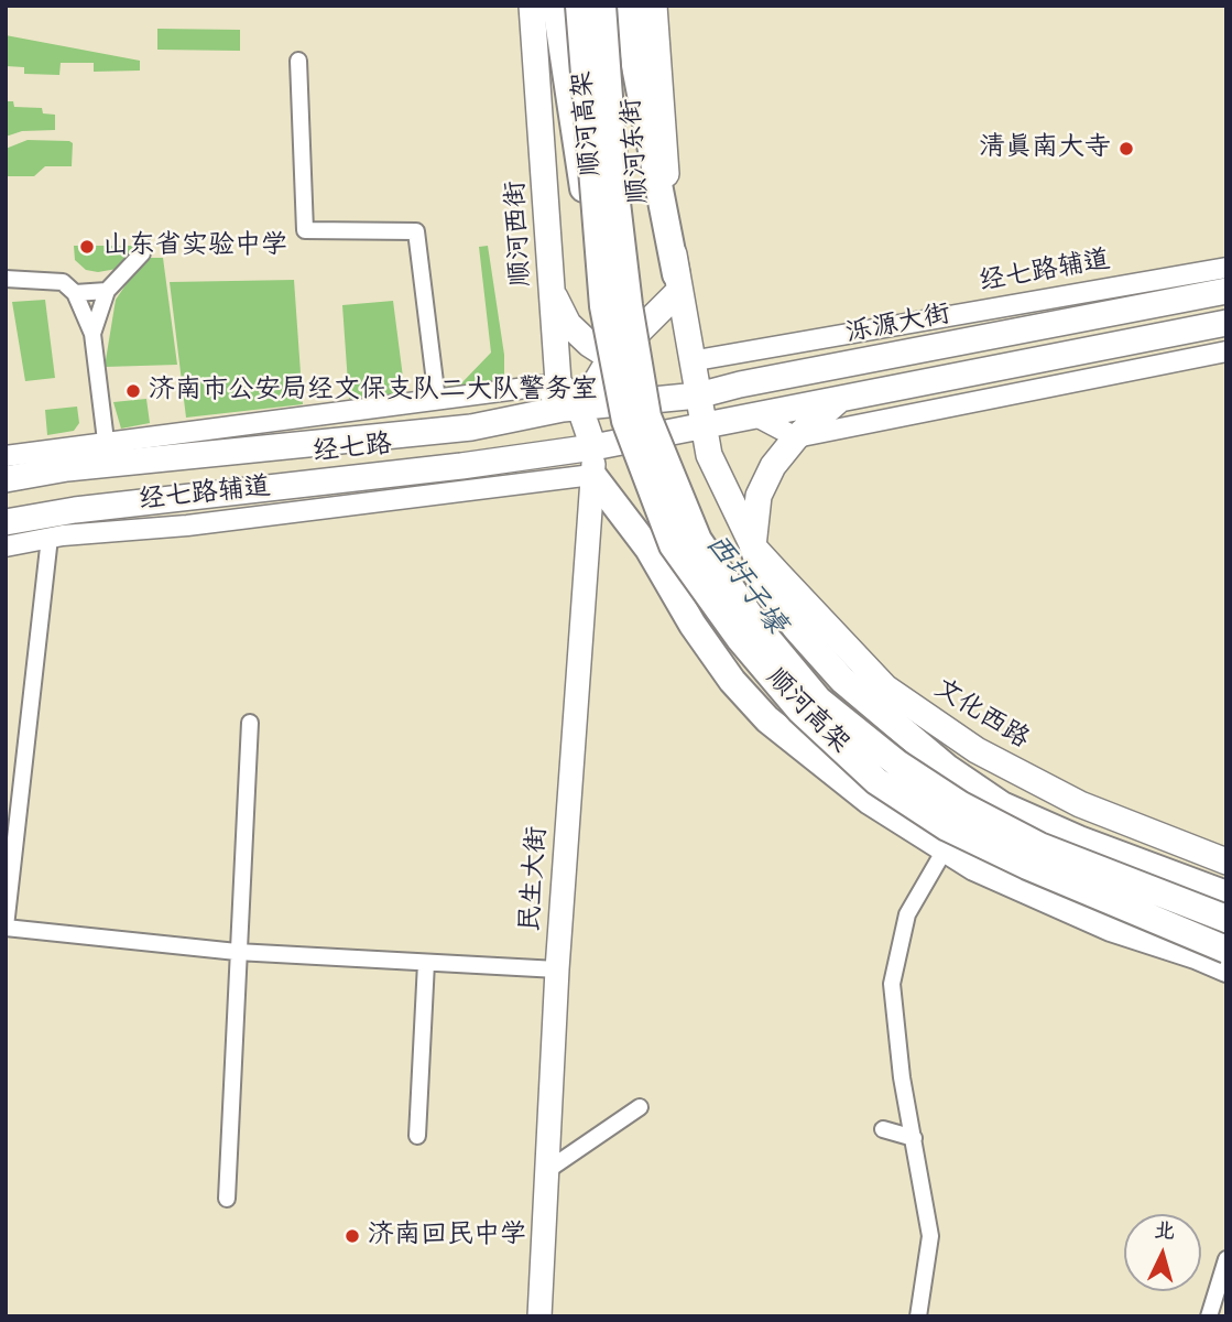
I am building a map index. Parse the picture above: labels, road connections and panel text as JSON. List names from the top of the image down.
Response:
{
  "streets": {
    "highway": ["顺河高架"],
    "main road": [
      "顺河东街",
      "顺河西街",
      "泺源大街",
      "经七路",
      "文化西路",
      "民生大街"
    ],
    "street": ["经七路辅道"]
  },
  "crossings": [
    ["顺河东街", "经七路辅道"],
    ["顺河东街", "泺源大街"],
    ["顺河东街", "经七路"],
    ["顺河东街", "文化西路"],
    ["顺河西街", "泺源大街"],
    ["顺河西街", "经七路"],
    ["顺河西街", "民生大街"],
    ["经七路辅道", "民生大街"],
    ["泺源大街", "经七路"],
    ["经七路", "民生大街"]
  ],
  "water": ["西圩子壕"],
  "places": [
    "清真南大寺",
    "山东省实验中学",
    "济南市公安局经文保支队二大队警务室",
    "济南回民中学"
  ],
  "north": "top"
}
